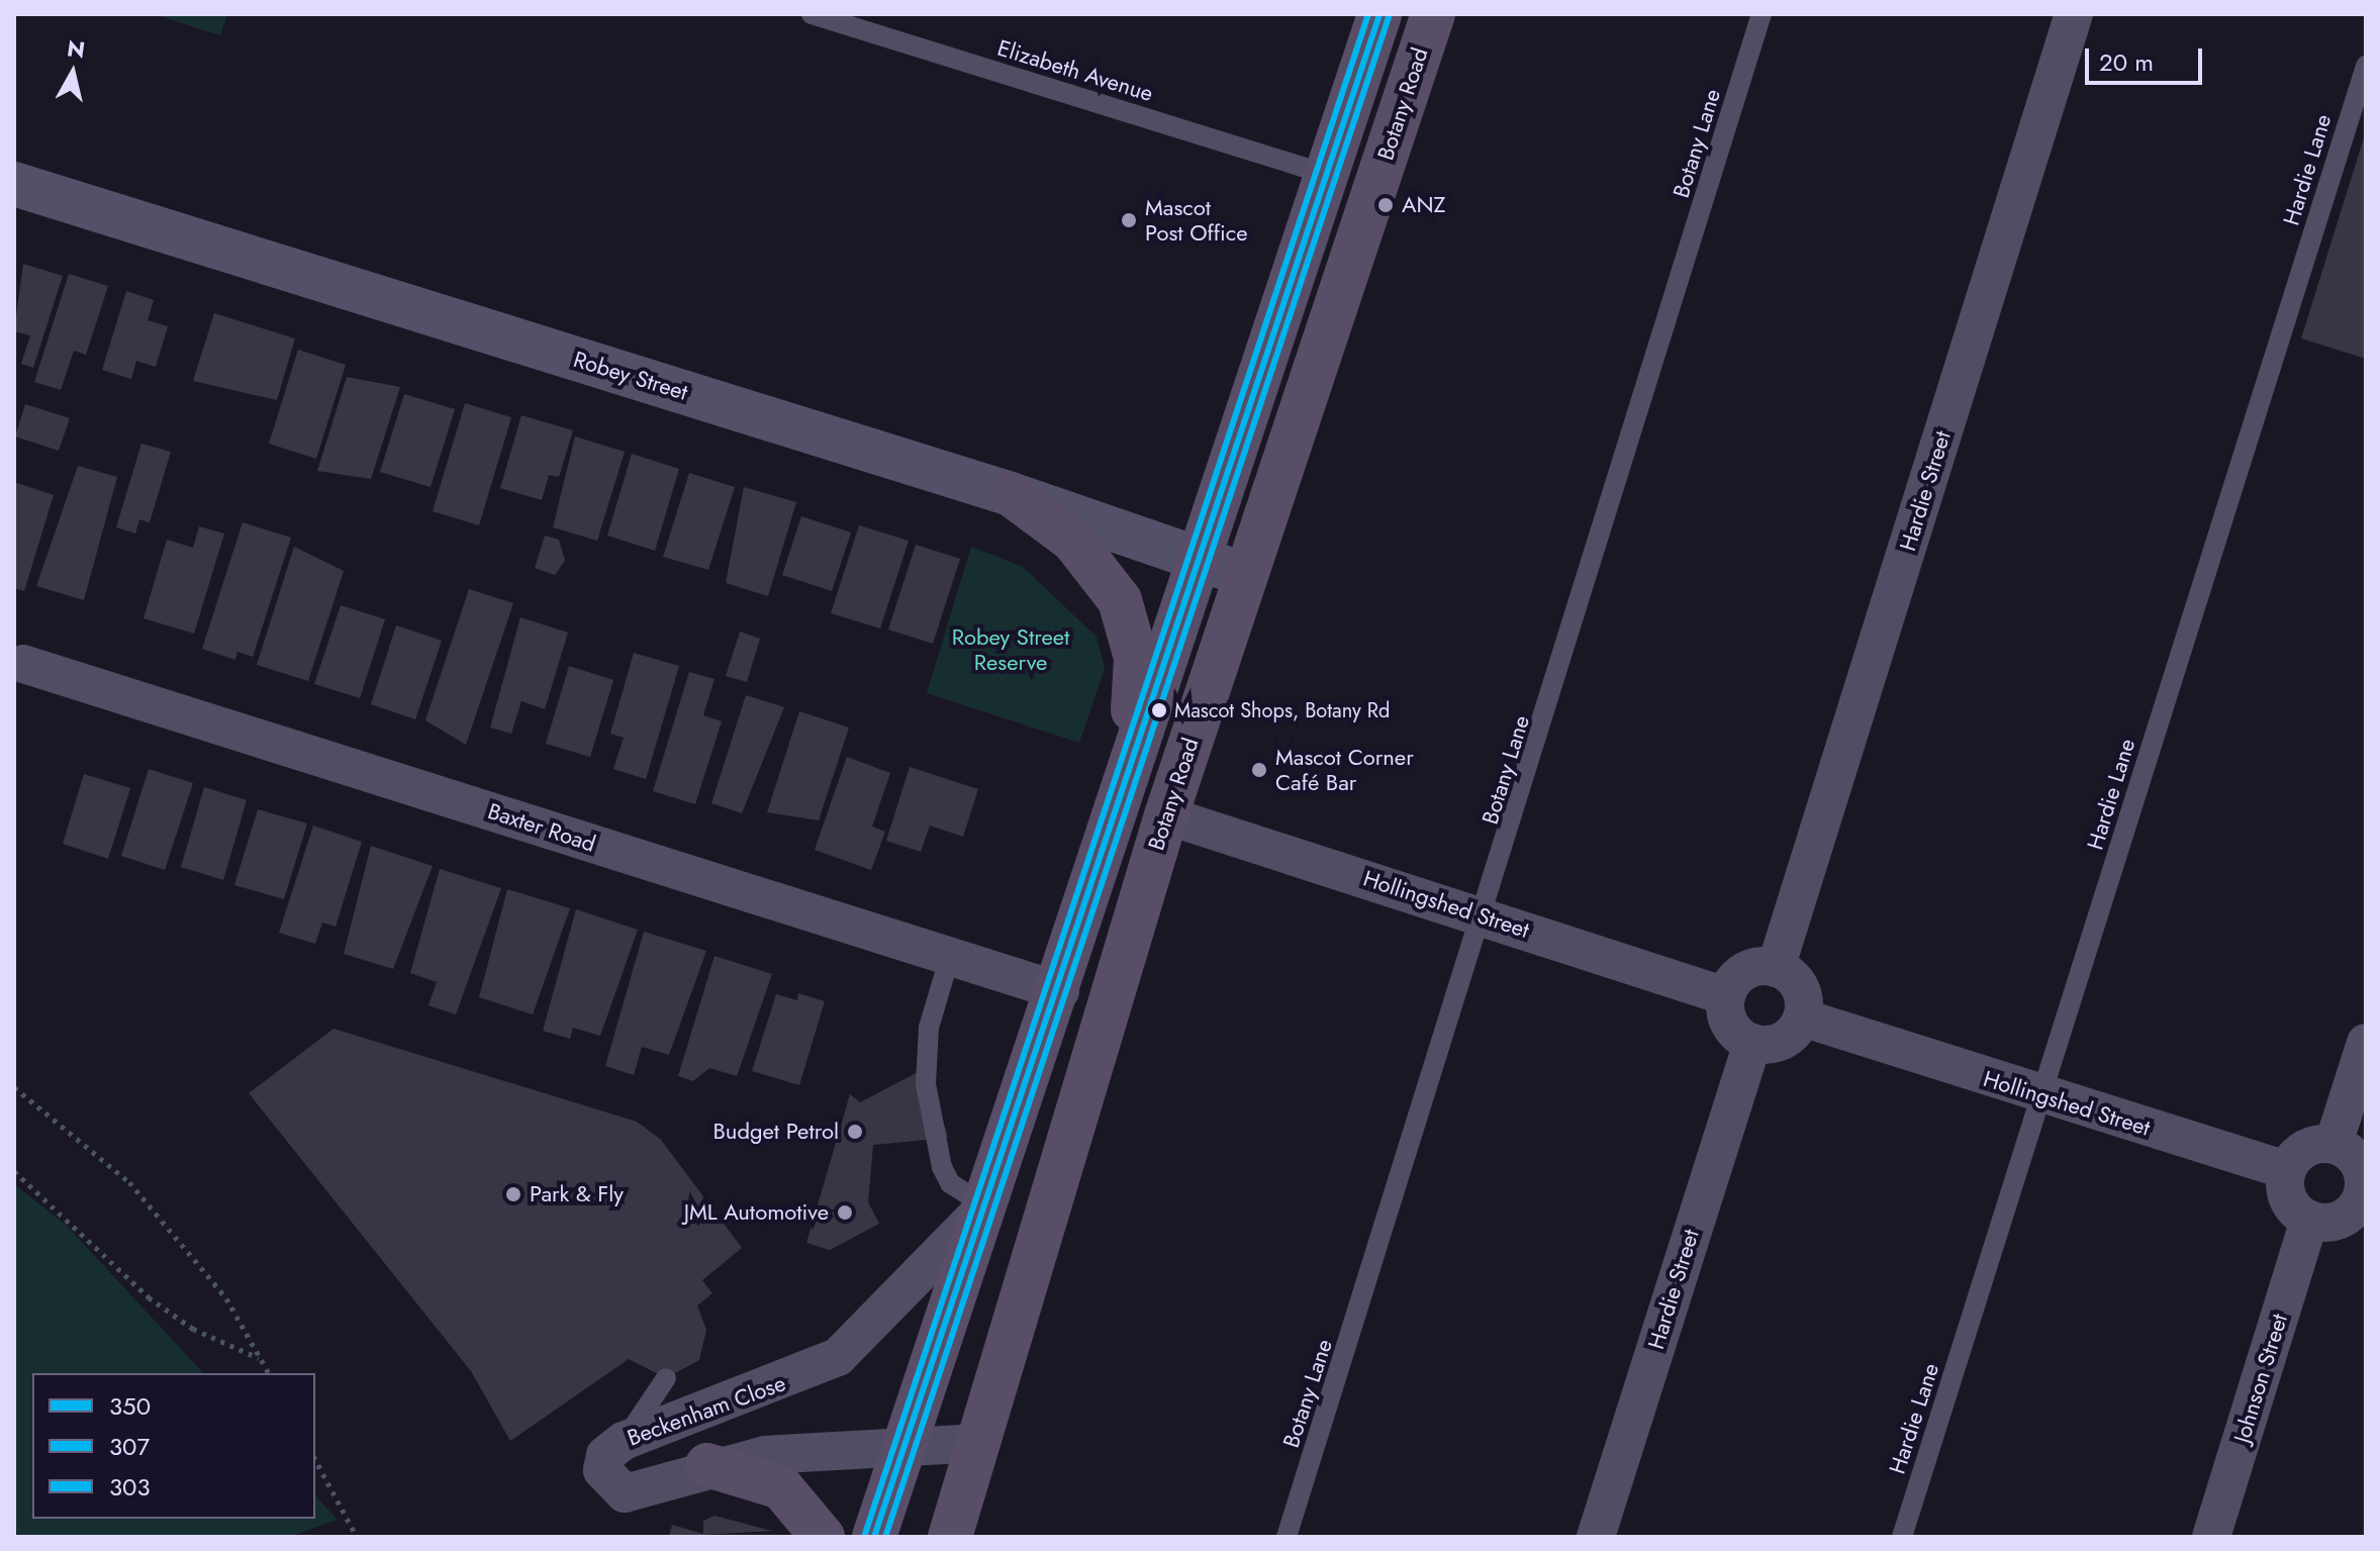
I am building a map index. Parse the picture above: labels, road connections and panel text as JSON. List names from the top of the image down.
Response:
{
  "streets": {
    "main road": ["Botany Road"],
    "street": [
      "Robey Street",
      "Hardie Street",
      "Baxter Road",
      "Hollingshed Street",
      "Johnson Street",
      "Beckenham Close"
    ],
    "lane": ["Elizabeth Avenue", "Botany Lane", "Hardie Lane"]
  },
  "crossings": [
    ["Botany Road", "Robey Street"],
    ["Botany Road", "Hollingshed Street"],
    ["Botany Lane", "Hollingshed Street"],
    ["Hardie Lane", "Hollingshed Street"],
    ["Hardie Street", "Hollingshed Street"],
    ["Hollingshed Street", "Johnson Street"]
  ],
  "parks": ["Robey Street Reserve"],
  "places": [
    "ANZ",
    "Mascot Post Office",
    "Mascot Shops, Botany Rd",
    "Mascot Corner Café Bar",
    "Budget Petrol",
    "Park & Fly",
    "JML Automotive"
  ],
  "lines": ["transit line 350", "transit line 303", "transit line 307"],
  "legend": ["350", "307", "303"],
  "scale_bar": "20 m",
  "north": "top"
}
